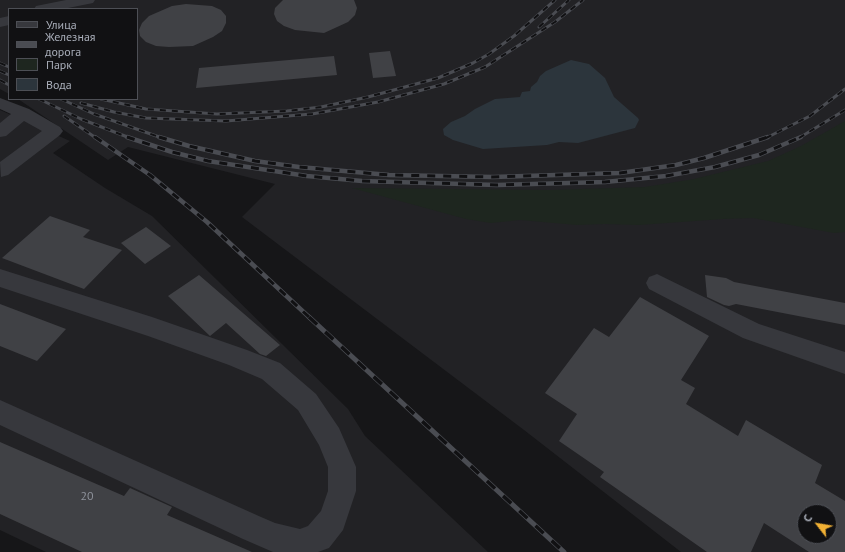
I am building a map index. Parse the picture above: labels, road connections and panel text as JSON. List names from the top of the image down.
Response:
{
  "house_numbers": ["20"],
  "legend": [
    "Улица",
    "Железная дорога",
    "Парк",
    "Вода"
  ],
  "north": "top left"
}
